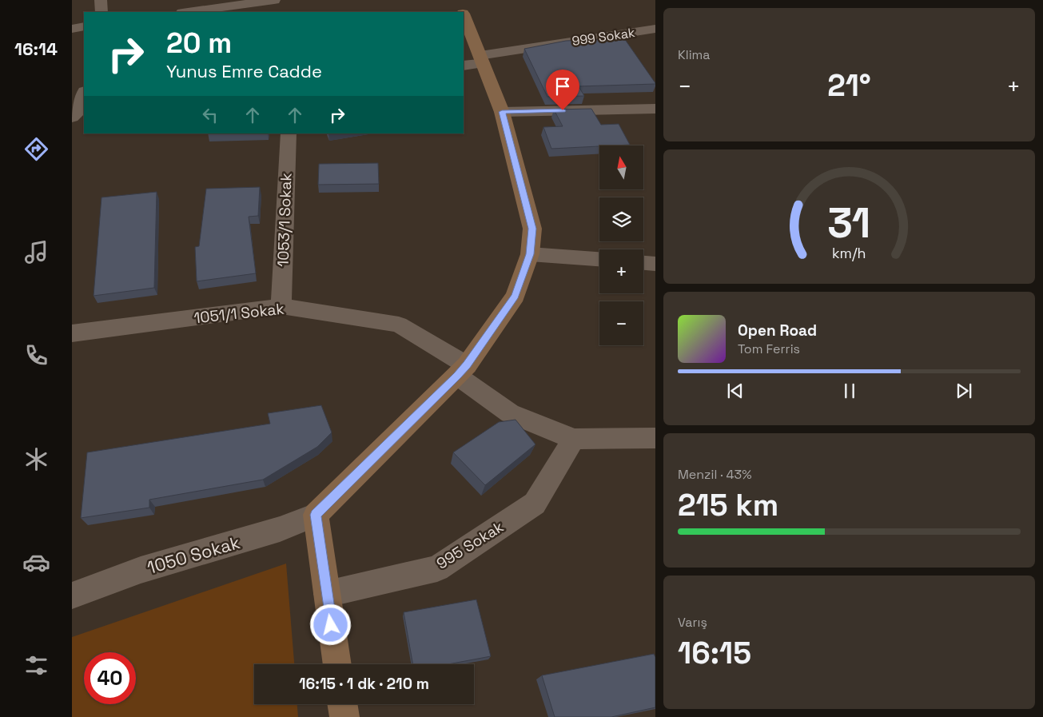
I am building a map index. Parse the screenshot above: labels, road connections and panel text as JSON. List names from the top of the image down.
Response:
{
  "streets": {
    "street": [
      "999 Sokak",
      "1053/1 Sokak",
      "1051/1 Sokak",
      "995 Sokak",
      "1050 Sokak"
    ]
  },
  "crossings": [
    ["1053/1 Sokak", "1051/1 Sokak"],
    ["1051/1 Sokak", "995 Sokak"]
  ],
  "north": "top",
  "page": {
    "tabs": "16:14",
    "tile": [
      "Klima",
      ["Menzil · 43%", "215 km"],
      ["Varış", "16:15"]
    ],
    "turn": ["20 m", "Yunus Emre Cadde"],
    "heat": ["−", "21°", "+"],
    "map_buttons": ["+", "−"],
    "song": ["Open Road", "Tom Ferris"],
    "limit": "40",
    "trip": "16:15 · 1 dk · 210 m",
    "gauge": ["31", "km/h"]
  }
}
